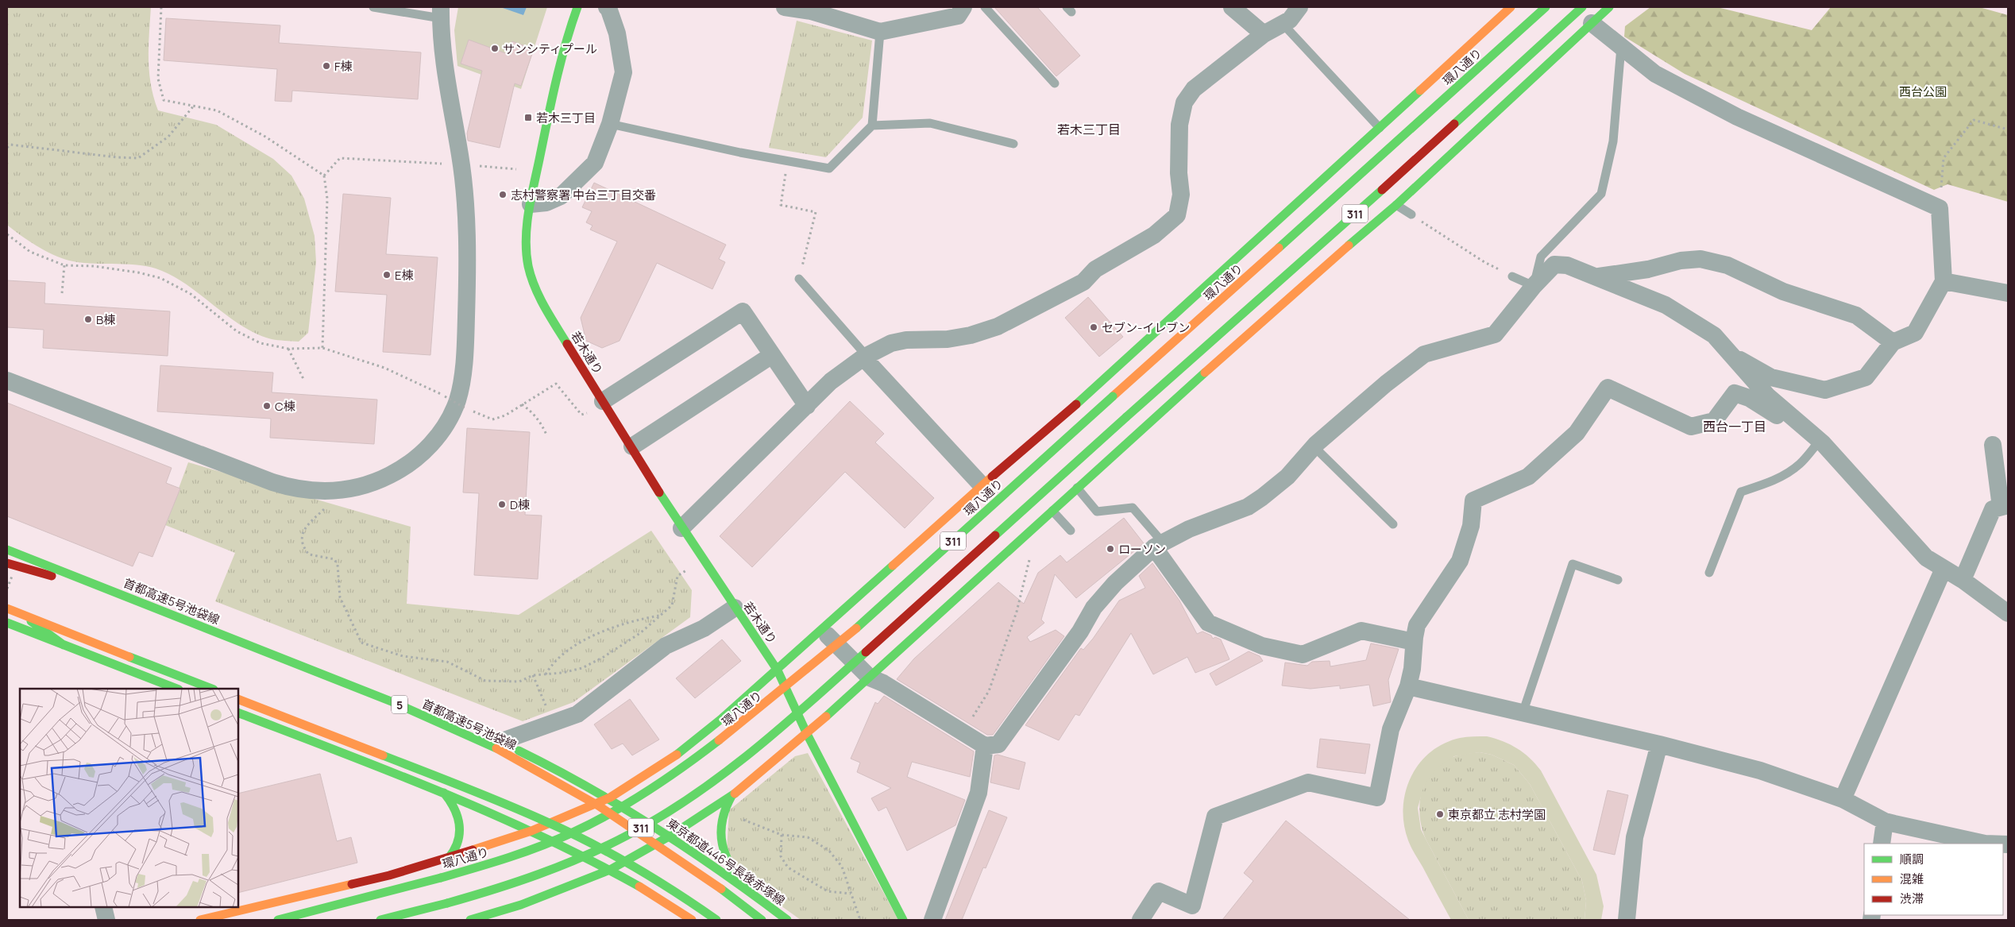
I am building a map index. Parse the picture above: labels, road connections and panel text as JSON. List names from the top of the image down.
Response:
{
  "streets": {
    "main road": [
      "環八通り",
      "311",
      "若木通り",
      "首都高速5号池袋線",
      "5",
      "東京都道446号長後赤塚線"
    ]
  },
  "districts": ["若木三丁目", "西台一丁目"],
  "parks": ["西台公園"],
  "places": {
    "other": [
      "サンシティプール",
      "F棟",
      "志村警察署 中台三丁目交番",
      "E棟",
      "B棟",
      "セブン-イレブン",
      "C棟",
      "D棟",
      "ローソン",
      "東京都立 志村学園"
    ],
    "transit": ["若木三丁目"]
  },
  "legend": ["順調", "混雑", "渋滞"]
}
